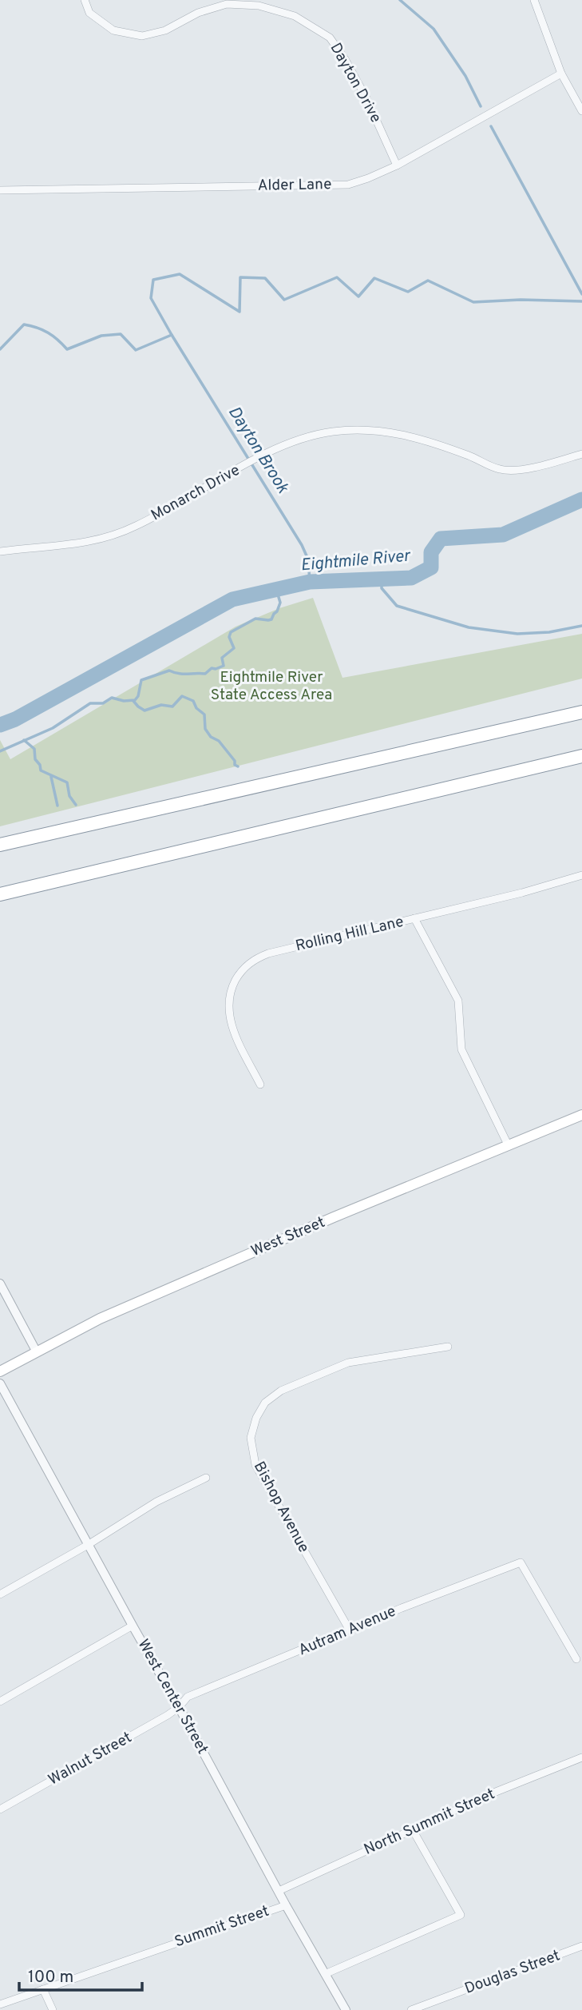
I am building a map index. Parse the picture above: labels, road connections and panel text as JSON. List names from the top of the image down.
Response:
{
  "streets": {
    "main road": ["West Street"],
    "street": [
      "Dayton Drive",
      "Alder Lane",
      "Monarch Drive",
      "Rolling Hill Lane",
      "Bishop Avenue",
      "Autram Avenue",
      "West Center Street",
      "Walnut Street",
      "North Summit Street",
      "Summit Street",
      "Douglas Street"
    ]
  },
  "crossings": [
    ["Dayton Drive", "Alder Lane"],
    ["Bishop Avenue", "Autram Avenue"],
    ["Autram Avenue", "West Center Street"],
    ["Autram Avenue", "Walnut Street"],
    ["West Center Street", "Walnut Street"],
    ["West Center Street", "North Summit Street"],
    ["West Center Street", "Summit Street"]
  ],
  "water": ["Dayton Brook", "Eightmile River"],
  "parks": ["Eightmile River State Access Area"],
  "scale_bar": "100 m"
}
